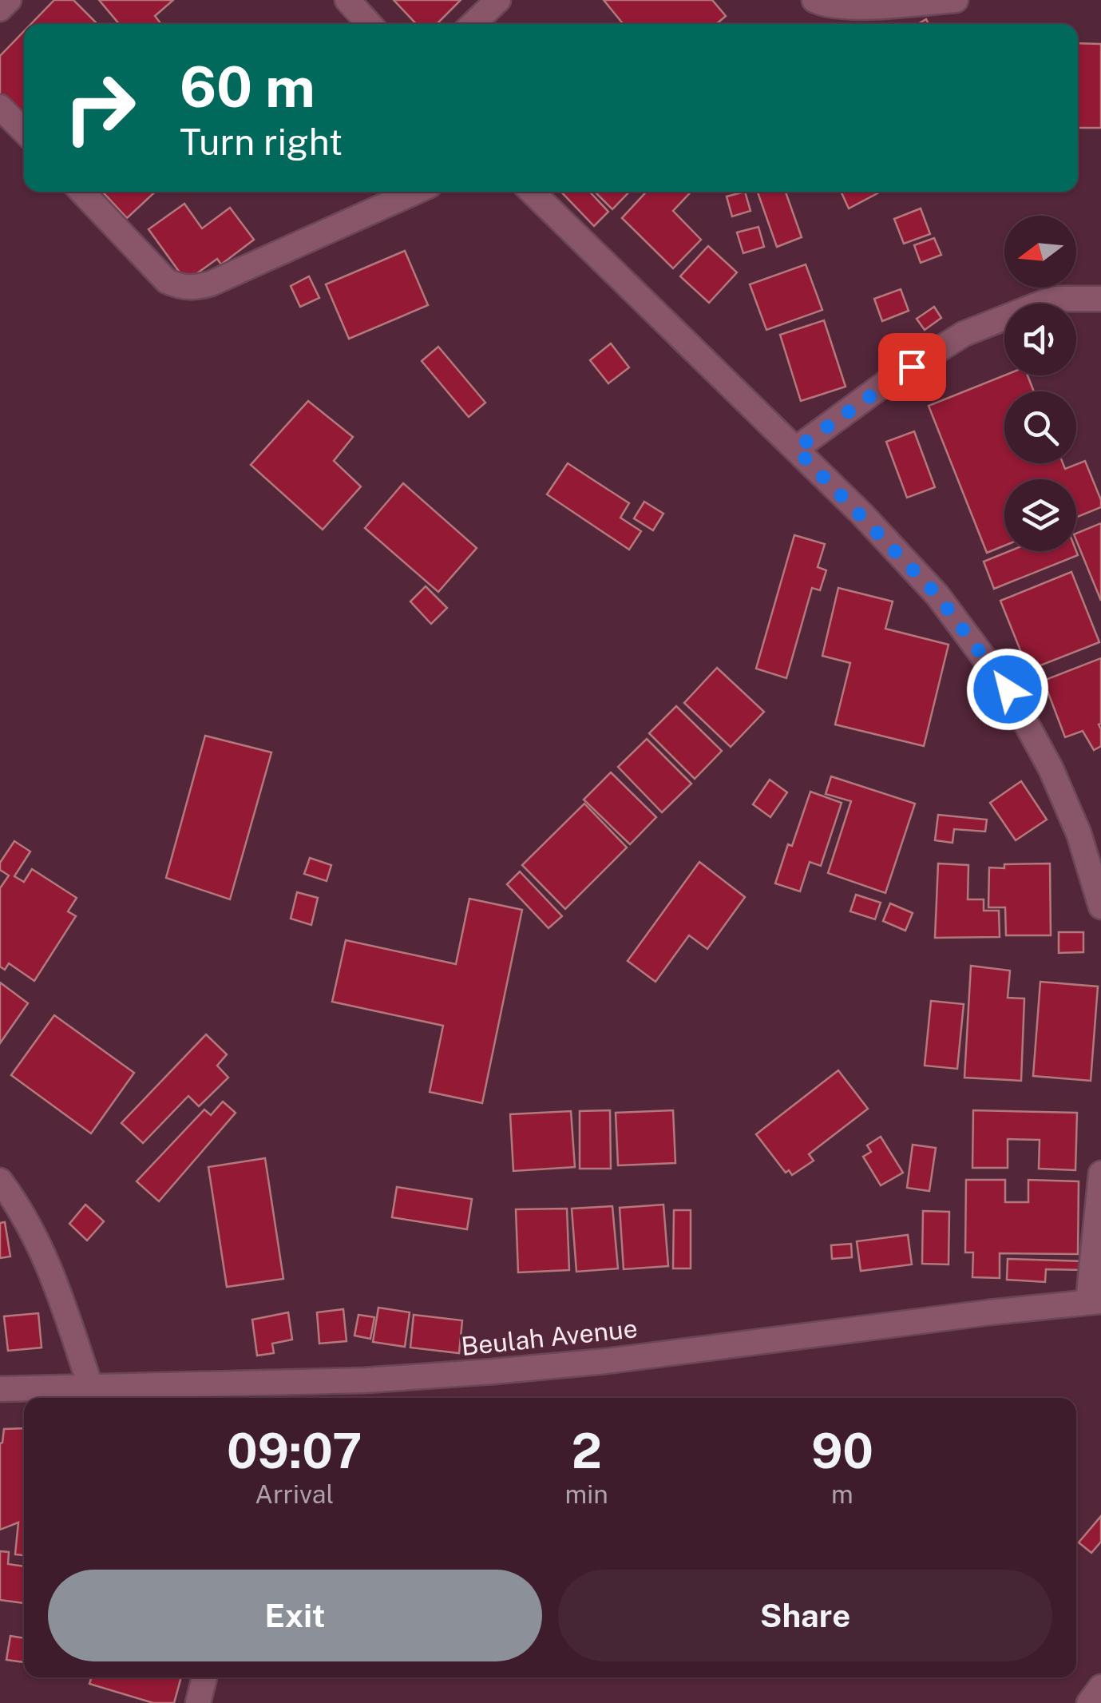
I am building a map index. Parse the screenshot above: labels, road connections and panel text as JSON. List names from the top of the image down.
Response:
{
  "streets": {
    "street": ["Beulah Avenue"]
  },
  "north": "left",
  "page": {
    "turn": ["60 m", "Turn right"],
    "eta": [
      "09:07",
      "Arrival",
      "2",
      "min",
      "90",
      "m"
    ],
    "buttons": ["Exit", "Share"]
  }
}
